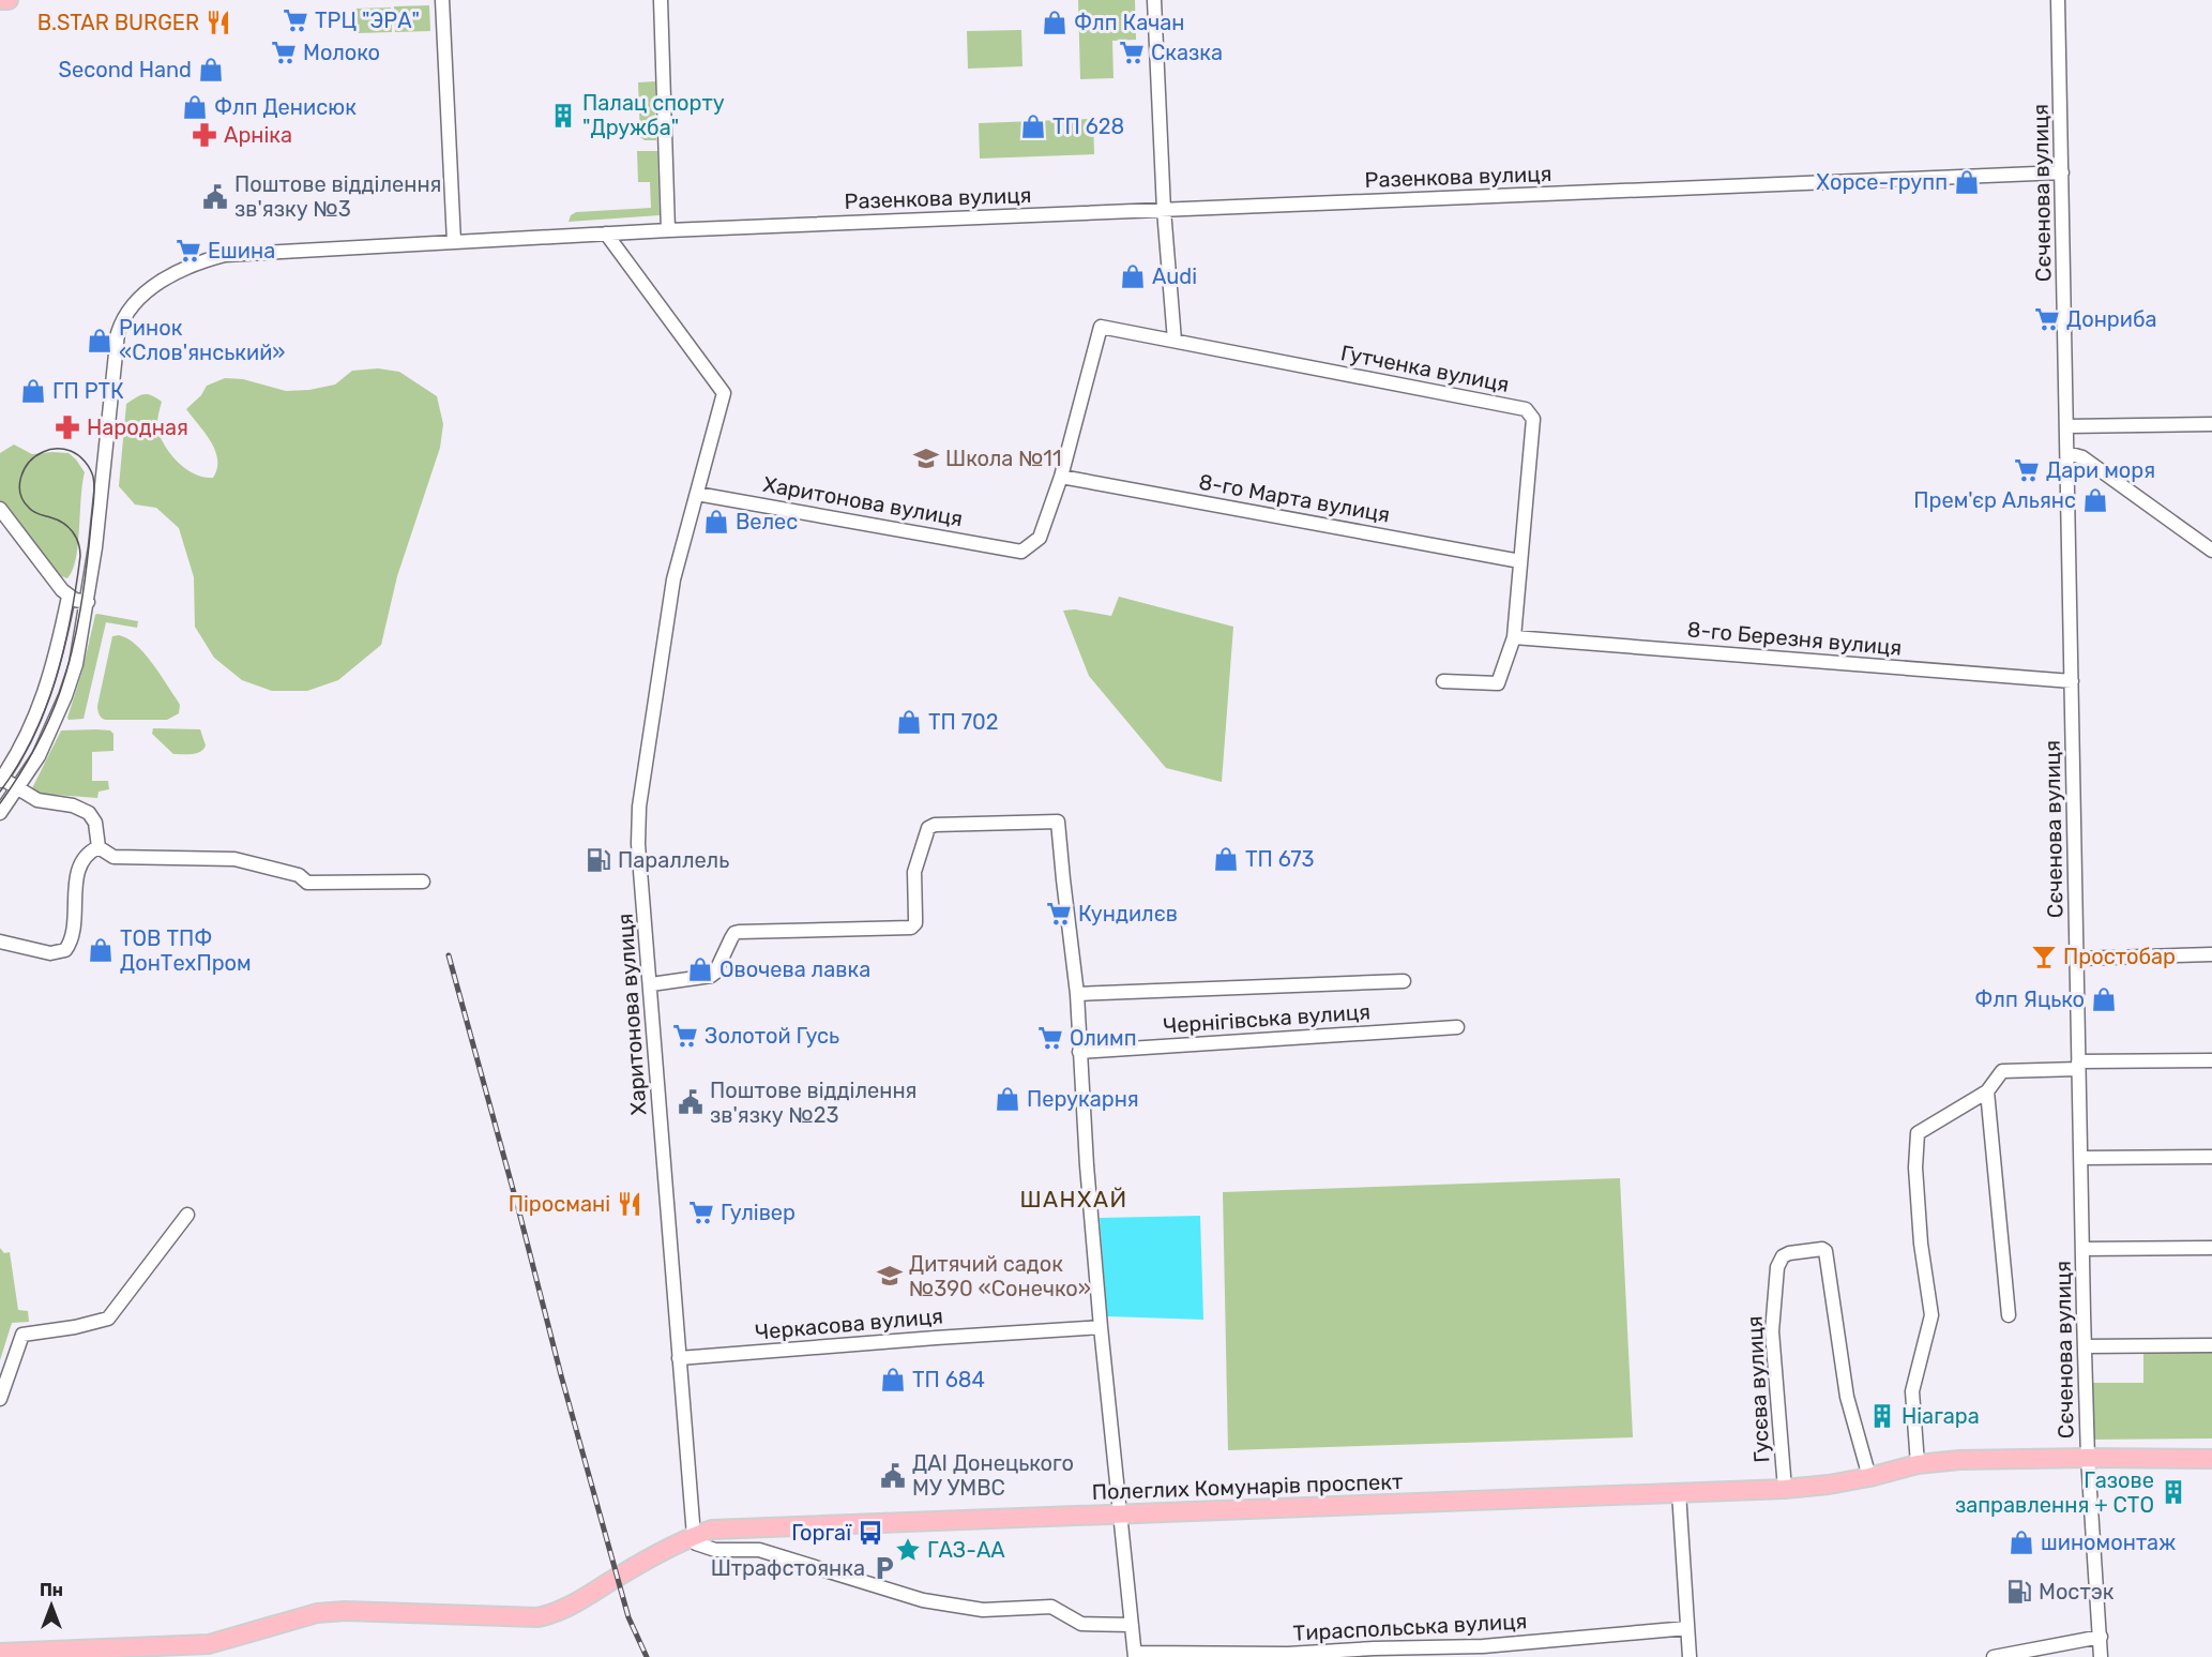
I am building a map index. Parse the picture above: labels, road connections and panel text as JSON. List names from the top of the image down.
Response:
{
  "streets": {
    "main road": ["Полеглих Комунарів проспект"],
    "street": [
      "Разенкова вулиця",
      "Сєченова вулиця",
      "Гутченка вулиця",
      "8-го Марта вулиця",
      "Харитонова вулиця",
      "8-го Березня вулиця",
      "Чернігівська вулиця",
      "Черкасова вулиця",
      "Гусєва вулиця",
      "Тираспольська вулиця"
    ]
  },
  "crossings": [
    ["Разенкова вулиця", "Сєченова вулиця"],
    ["Разенкова вулиця", "Харитонова вулиця"],
    ["Сєченова вулиця", "8-го Березня вулиця"],
    ["Сєченова вулиця", "Полеглих Комунарів проспект"],
    ["Гутченка вулиця", "8-го Марта вулиця"],
    ["Гутченка вулиця", "Харитонова вулиця"],
    ["Гутченка вулиця", "8-го Березня вулиця"],
    ["8-го Марта вулиця", "Харитонова вулиця"],
    ["Харитонова вулиця", "Черкасова вулиця"],
    ["Харитонова вулиця", "Полеглих Комунарів проспект"],
    ["Гусєва вулиця", "Полеглих Комунарів проспект"]
  ],
  "districts": ["ШАНХАЙ"],
  "places": {
    "supermarket": [
      "ТРЦ \"ЭРА\"",
      "Молоко",
      "Сказка",
      "Ешина",
      "Донриба",
      "Дари моря",
      "Кундилєв",
      "Золотой Гусь",
      "Олимп",
      "Гулівер"
    ],
    "restaurant": ["B.STAR BURGER", "Піросмані"],
    "shop": [
      "Флп Качан",
      "Second Hand",
      "Флп Денисюк",
      "ТП 628",
      "Хорсе-групп",
      "Audi",
      "Ринок «Слов'янський»",
      "ГП РТК",
      "Прем'єр Альянс",
      "Велес",
      "ТП 702",
      "ТП 673",
      "ТОВ ТПФ ДонТехПром",
      "Овочева лавка",
      "Флп Яцько",
      "Перукарня",
      "ТП 684",
      "шиномонтаж"
    ],
    "building": ["Палац спорту \"Дружба\"", "Ніагара", "Газове заправлення + СТО"],
    "pharmacy": ["Арніка", "Народная"],
    "public building": ["Поштове відділення зв'язку №3", "Поштове відділення зв'язку №23", "ДАІ Донецького МУ УМВС"],
    "school or university": ["Школа №11", "Дитячий садок №390 «Сонечко»"],
    "fuel station": ["Параллель", "Мостэк"],
    "bar": ["Простобар"],
    "bus stop": ["Горгаї"],
    "place": ["ГАЗ-АА"],
    "parking": ["Штрафстоянка"]
  },
  "north": "top"
}
